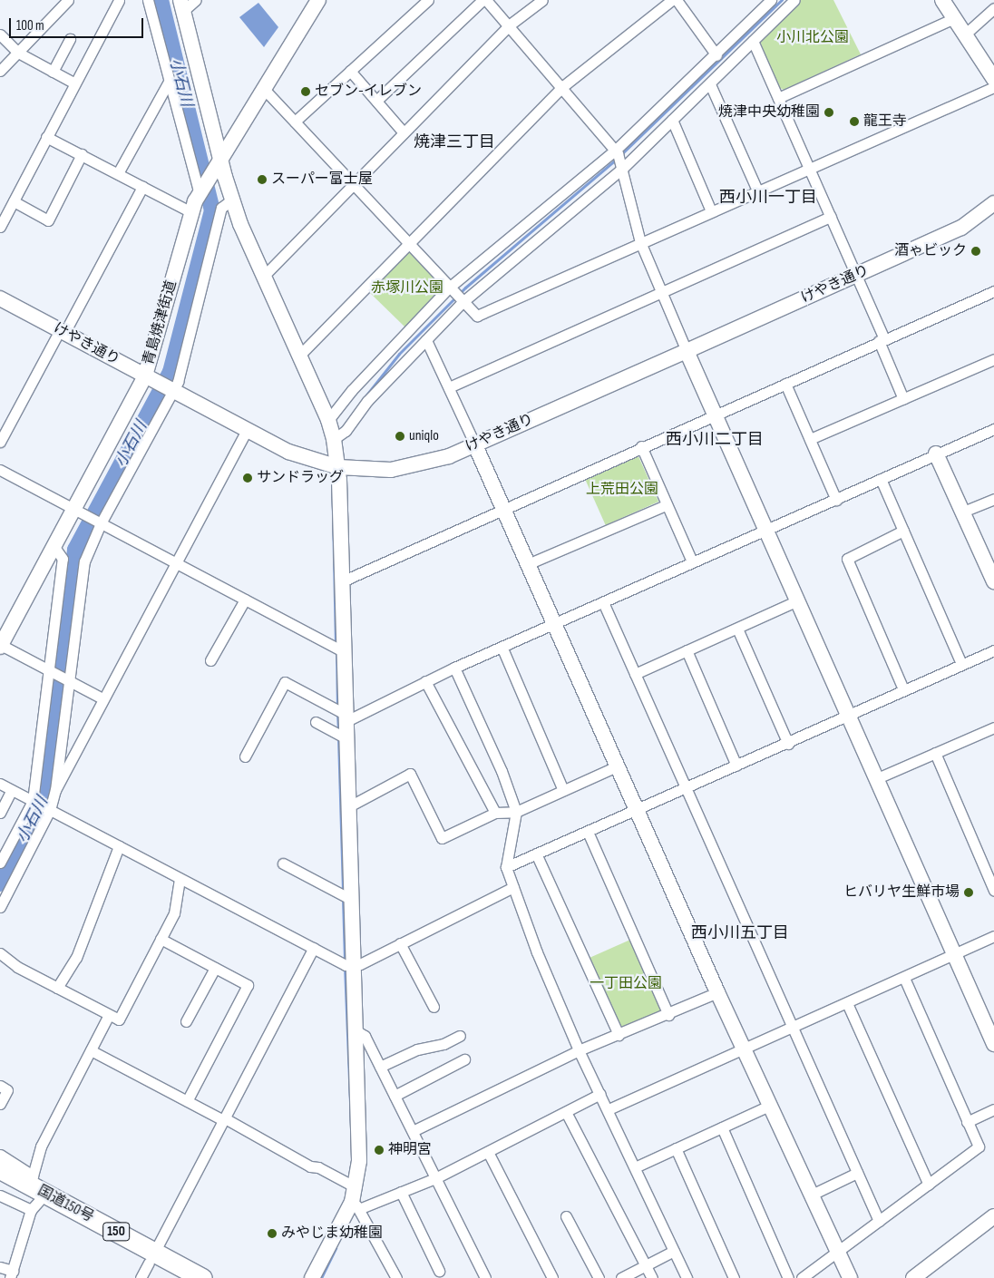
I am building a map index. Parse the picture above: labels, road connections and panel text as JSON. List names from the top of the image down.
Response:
{
  "streets": {
    "highway": ["国道150号", "150"],
    "street": ["けやき通り", "青島焼津街道"]
  },
  "crossings": [
    ["けやき通り", "青島焼津街道"]
  ],
  "districts": [
    "焼津三丁目",
    "西小川一丁目",
    "西小川二丁目",
    "西小川五丁目"
  ],
  "water": ["小石川"],
  "parks": [
    "小川北公園",
    "赤塚川公園",
    "上荒田公園",
    "一丁田公園"
  ],
  "places": [
    "セブン-イレブン",
    "焼津中央幼稚園",
    "龍王寺",
    "スーパー富士屋",
    "酒ゃビック",
    "uniqlo",
    "サンドラッグ",
    "ヒバリヤ生鮮市場",
    "神明宮",
    "みやじま幼稚園"
  ],
  "scale_bar": "100 m"
}
